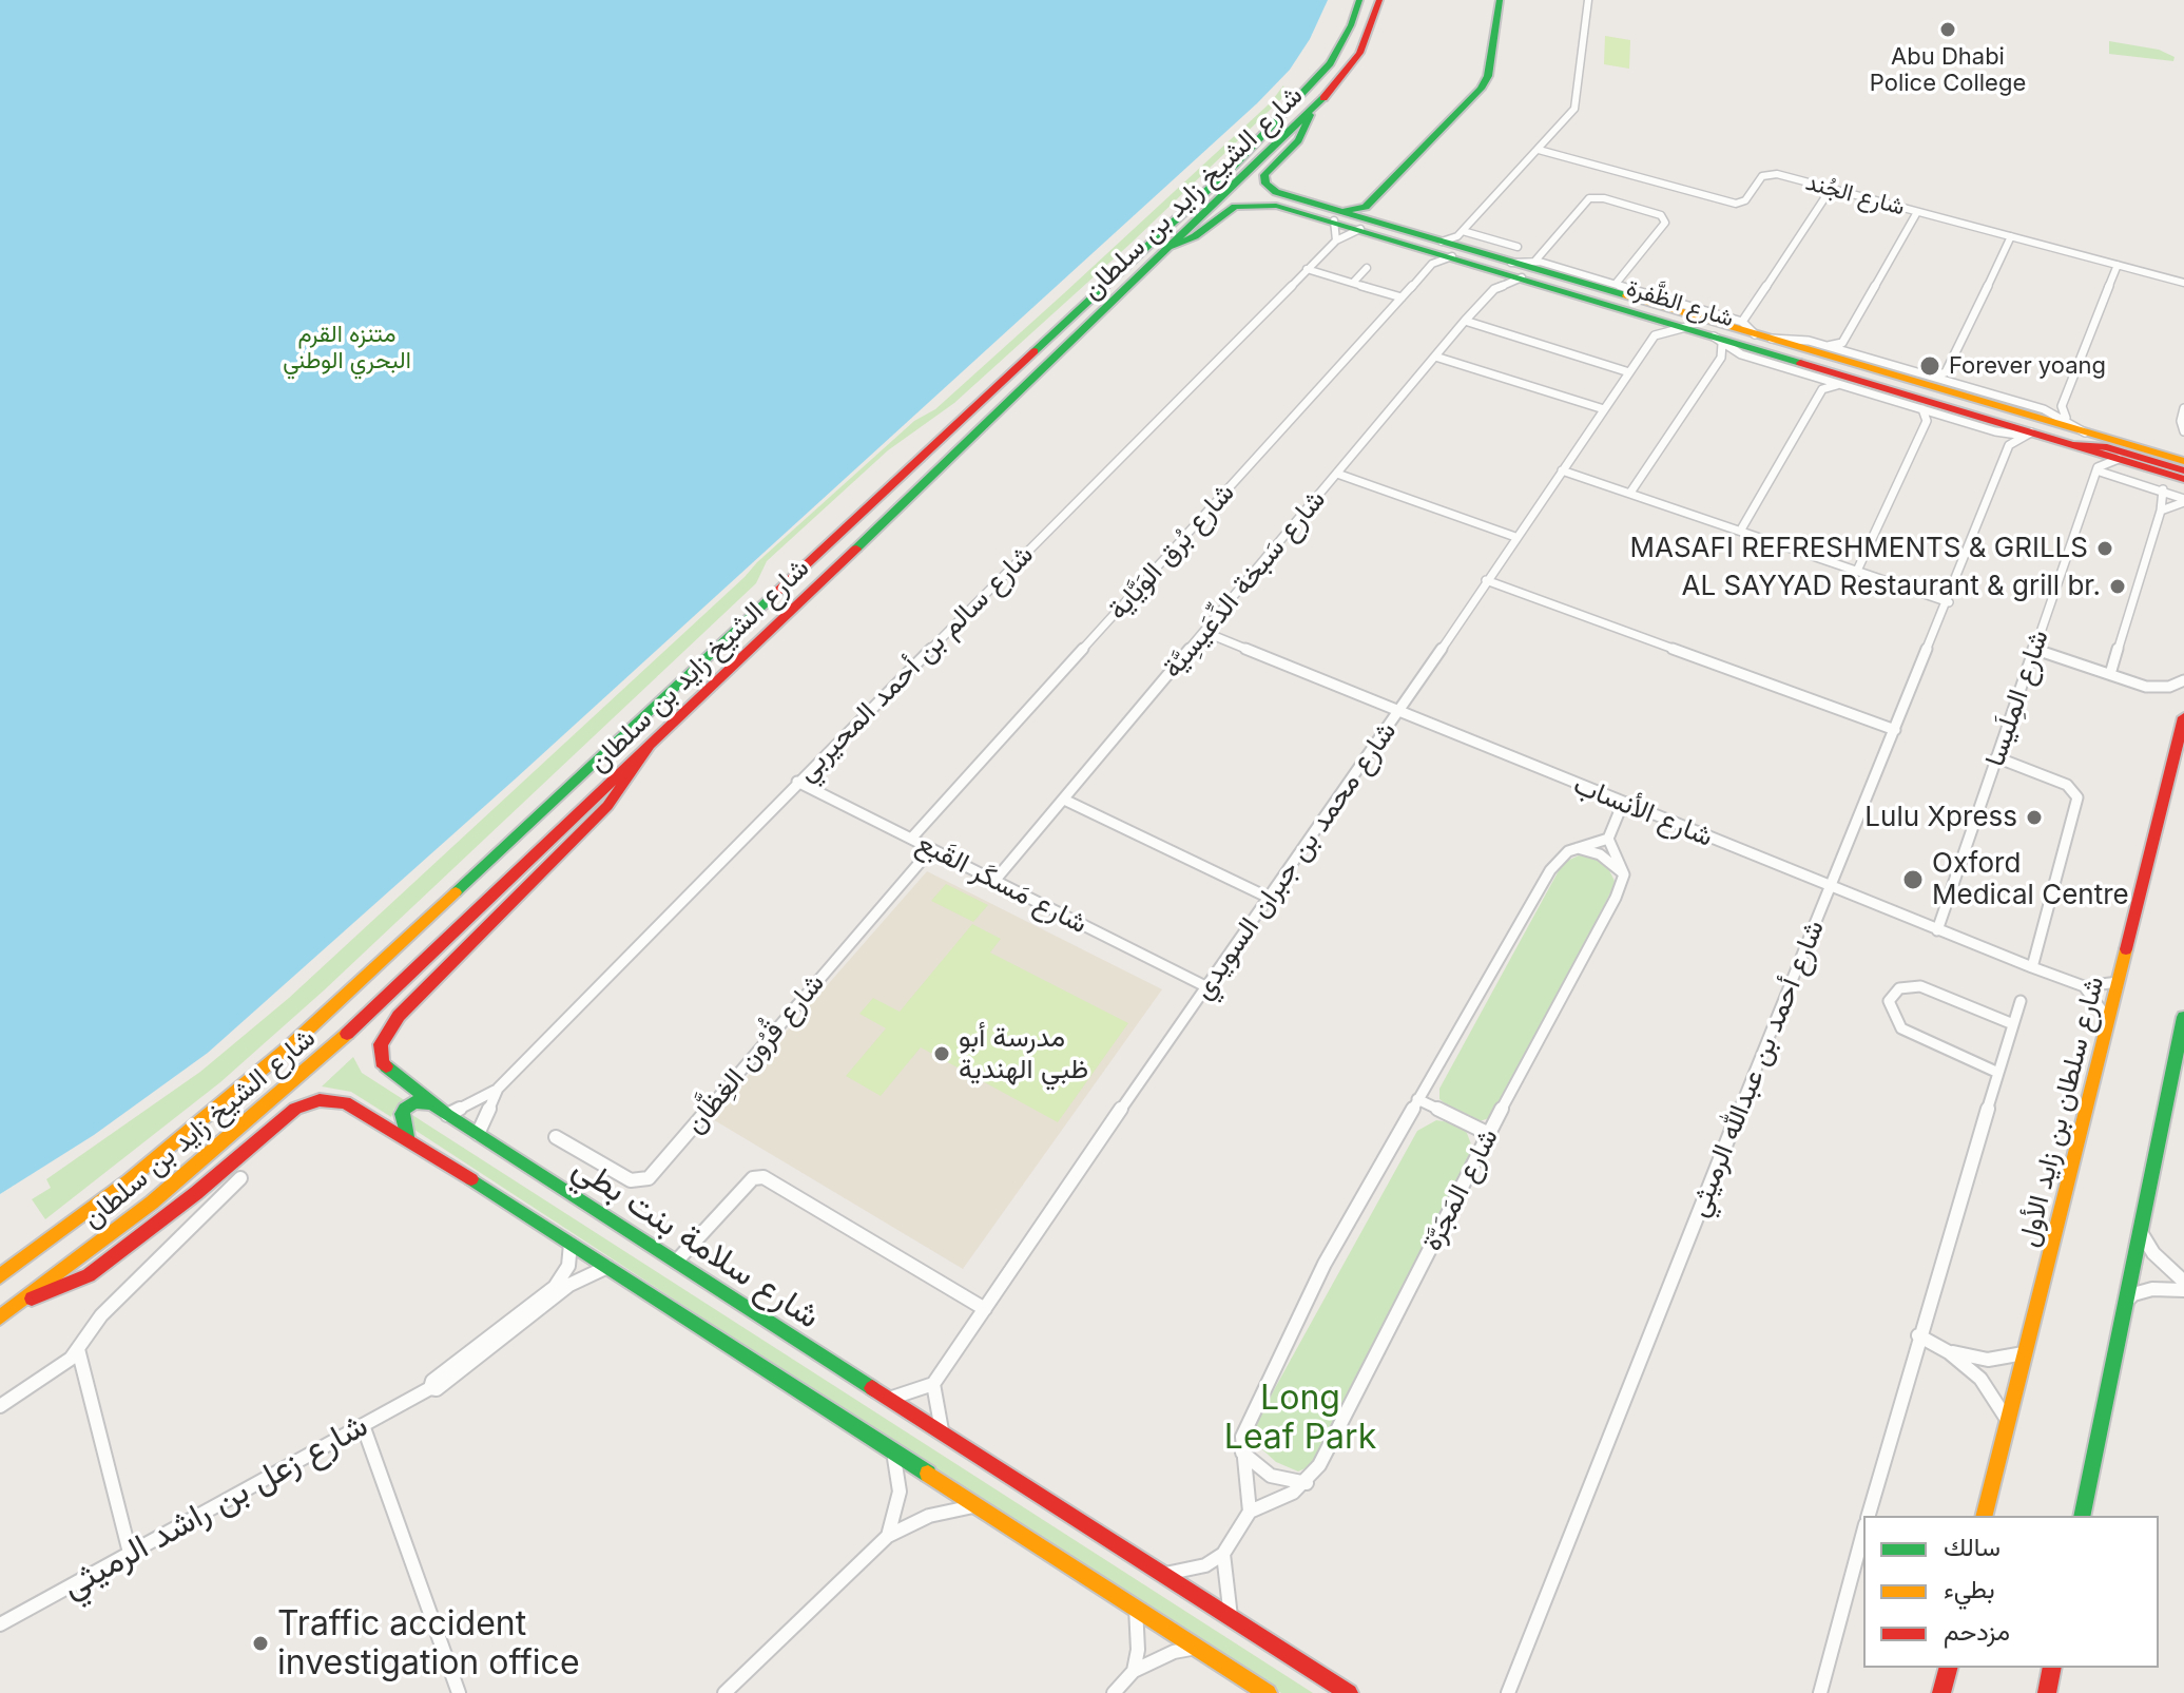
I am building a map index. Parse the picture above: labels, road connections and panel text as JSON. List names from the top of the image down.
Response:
{
  "streets": {
    "main road": [
      "شارع الشيخ زايد بن سلطان",
      "شارع الظَّفرة",
      "شارع سلطان بن زايد الأول",
      "شارع سلامة بنت بطي"
    ],
    "street": [
      "شارع الجُند",
      "شارع بُرق الوَيَّاية",
      "شارع سَبخة الدِّعَيسِيَّة",
      "شارع سالم بن أحمد المحيربي",
      "شارع المِلَيسا",
      "شارع الأنساب",
      "شارع محمد بن جبران السويدي",
      "شارع مَسكَر القَبع",
      "شارع قُرُون الغِظَّان",
      "شارع أحمد بن عبدالله الرميثي",
      "شارع المَجَرَّة",
      "شارع زعل بن راشد الرميثي"
    ]
  },
  "crossings": [
    ["شارع الشيخ زايد بن سلطان", "شارع الظَّفرة"],
    ["شارع الشيخ زايد بن سلطان", "شارع سلامة بنت بطي"],
    ["شارع الظَّفرة", "شارع بُرق الوَيَّاية"],
    ["شارع الظَّفرة", "شارع سَبخة الدِّعَيسِيَّة"],
    ["شارع الظَّفرة", "شارع سالم بن أحمد المحيربي"],
    ["شارع بُرق الوَيَّاية", "شارع مَسكَر القَبع"],
    ["شارع سَبخة الدِّعَيسِيَّة", "شارع الأنساب"],
    ["شارع سَبخة الدِّعَيسِيَّة", "شارع مَسكَر القَبع"],
    ["شارع سالم بن أحمد المحيربي", "شارع مَسكَر القَبع"],
    ["شارع سالم بن أحمد المحيربي", "شارع سلامة بنت بطي"],
    ["شارع المِلَيسا", "شارع الأنساب"],
    ["شارع الأنساب", "شارع محمد بن جبران السويدي"],
    ["شارع الأنساب", "شارع أحمد بن عبدالله الرميثي"],
    ["شارع الأنساب", "شارع سلطان بن زايد الأول"],
    ["شارع محمد بن جبران السويدي", "شارع مَسكَر القَبع"],
    ["شارع مَسكَر القَبع", "شارع قُرُون الغِظَّان"]
  ],
  "parks": ["متنزه القرم البحري الوطني", "Long Leaf Park"],
  "places": [
    "Abu Dhabi Police College",
    "Forever yoang",
    "MASAFI REFRESHMENTS & GRILLS",
    "AL SAYYAD Restaurant & grill br.",
    "Lulu Xpress",
    "Oxford Medical Centre",
    "مدرسة أبو ظبي الهندية",
    "Traffic accident investigation office"
  ],
  "legend": ["سالك", "بطيء", "مزدحم"]
}
